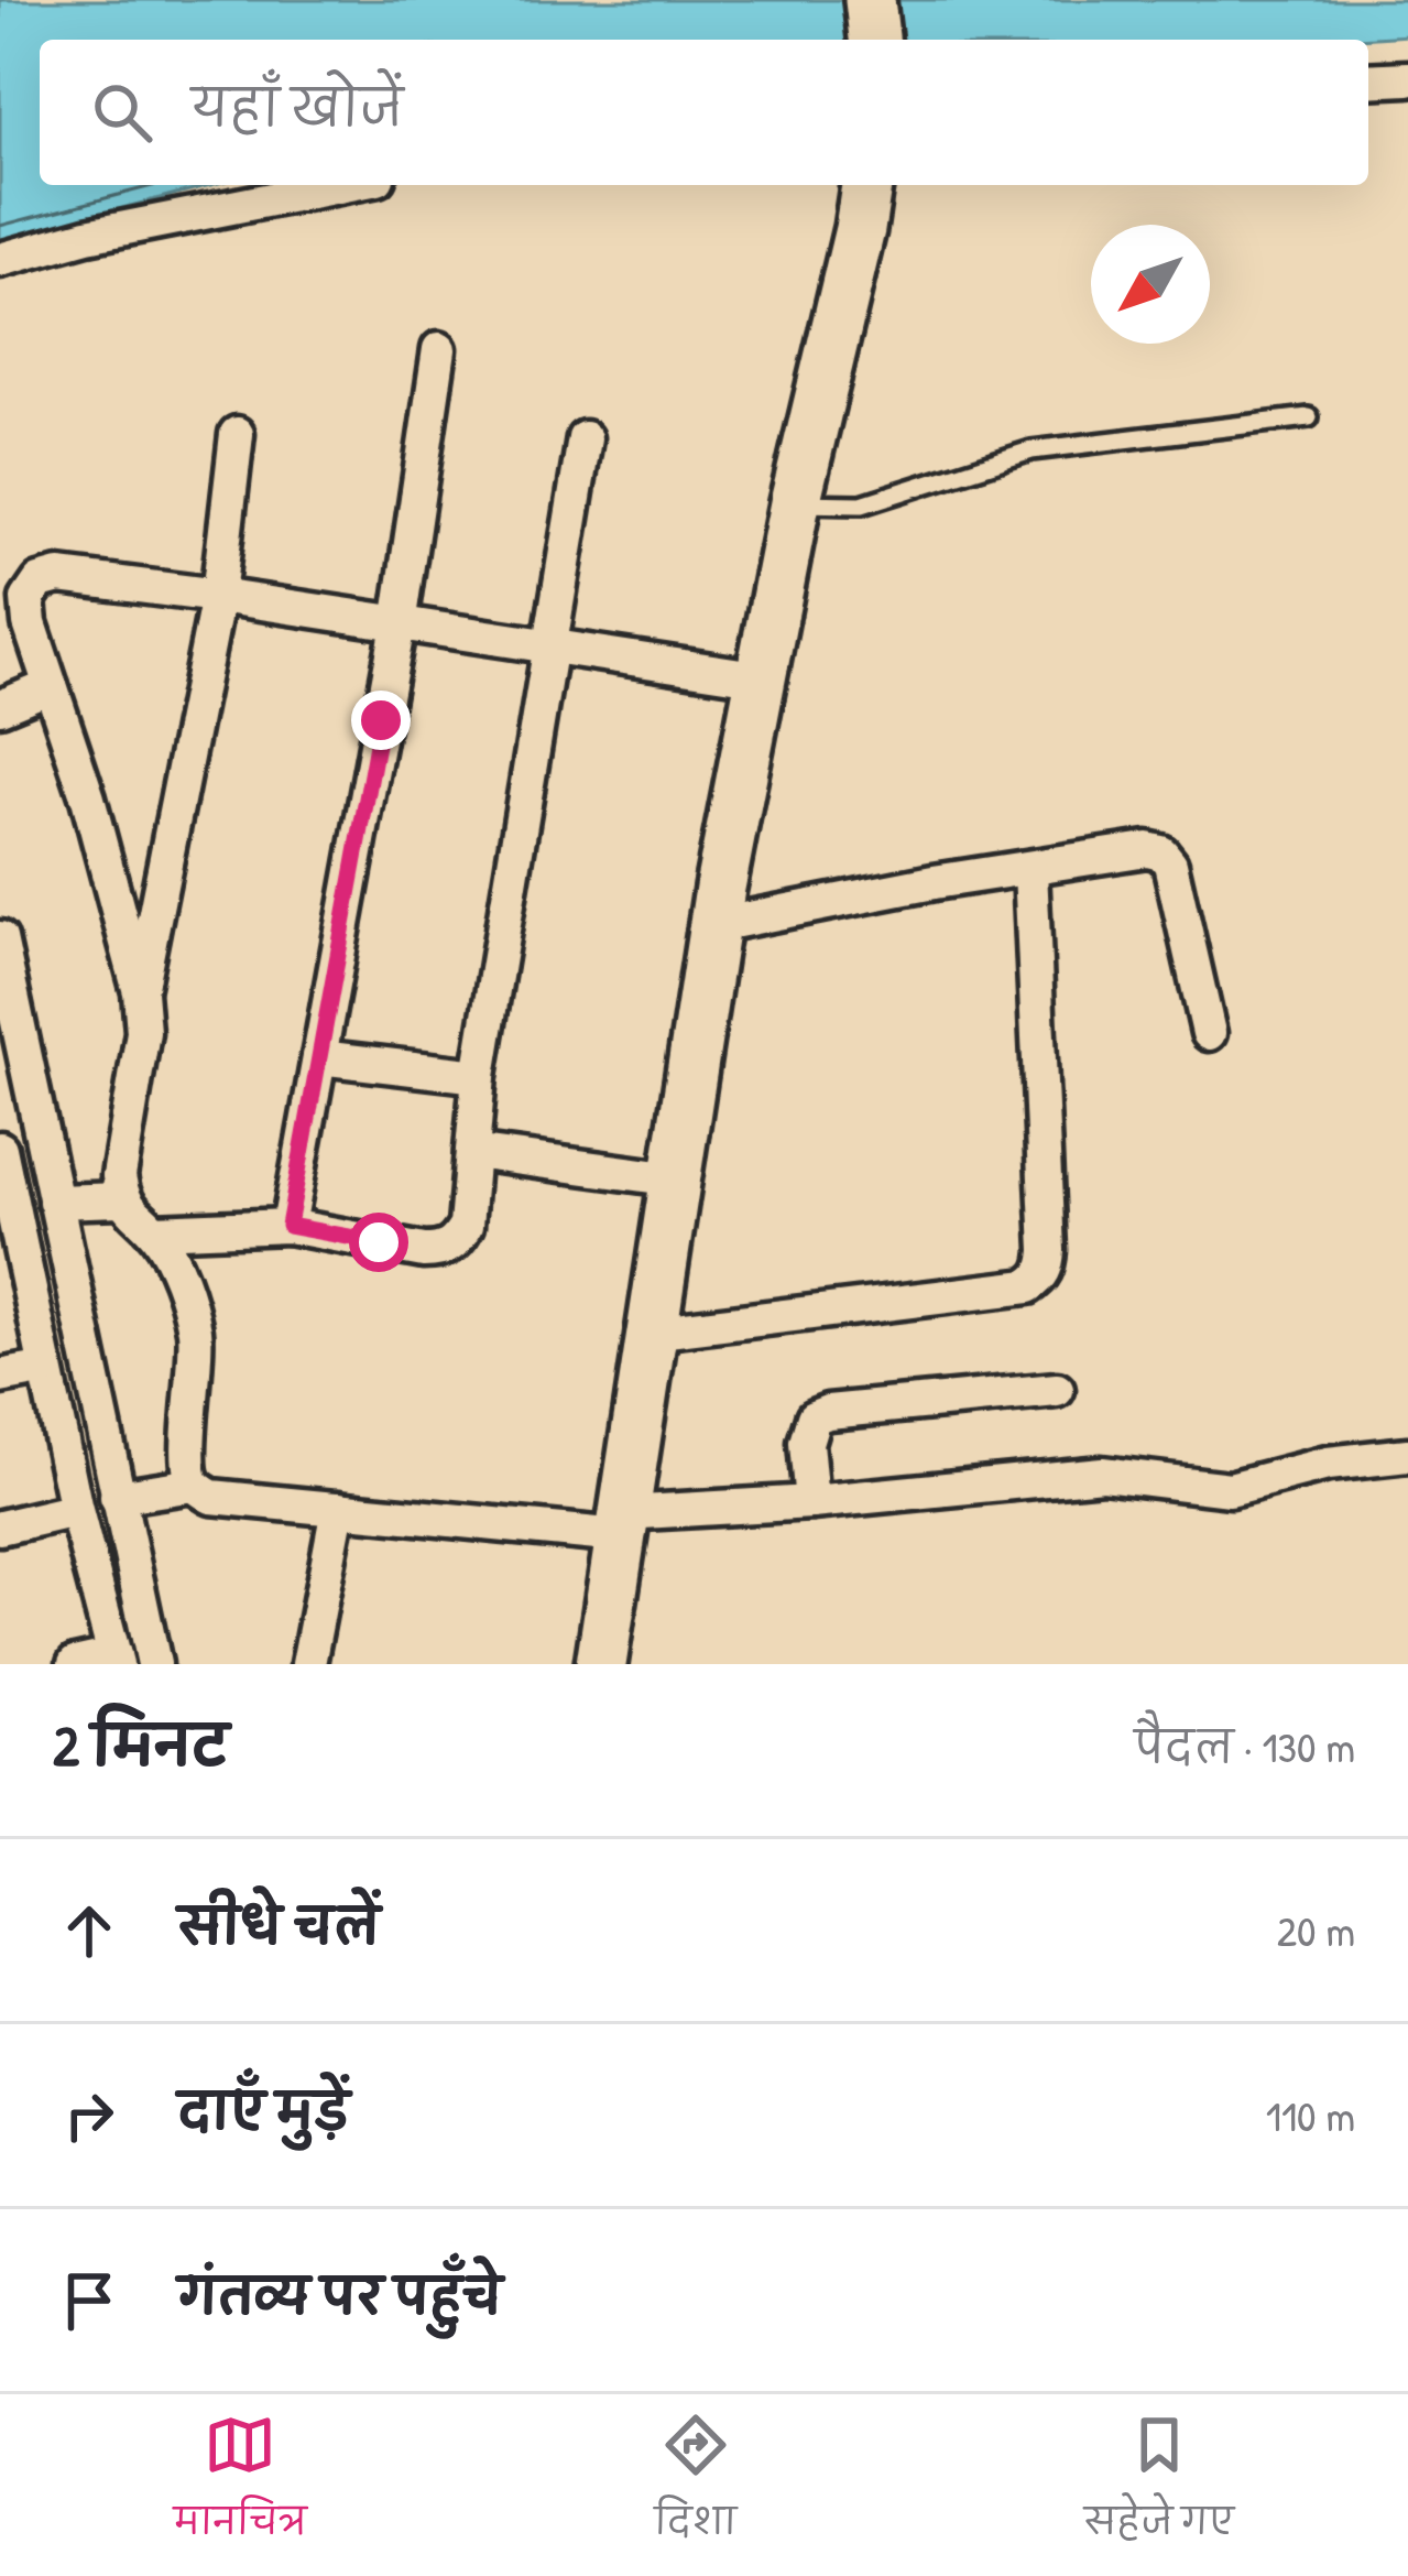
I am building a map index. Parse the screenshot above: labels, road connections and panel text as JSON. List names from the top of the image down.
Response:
{
  "north": "bottom left",
  "page": {
    "search": "यहाँ खोजें",
    "heading": ["2 मिनट", "पैदल · 130 m"],
    "list": [
      ["सीधे चलें", "20 m"],
      ["दाएँ मुड़ें", "110 m"],
      "गंतव्य पर पहुँचे"
    ],
    "nav": ["मानचित्र", "दिशा", "सहेजे गए"]
  }
}
